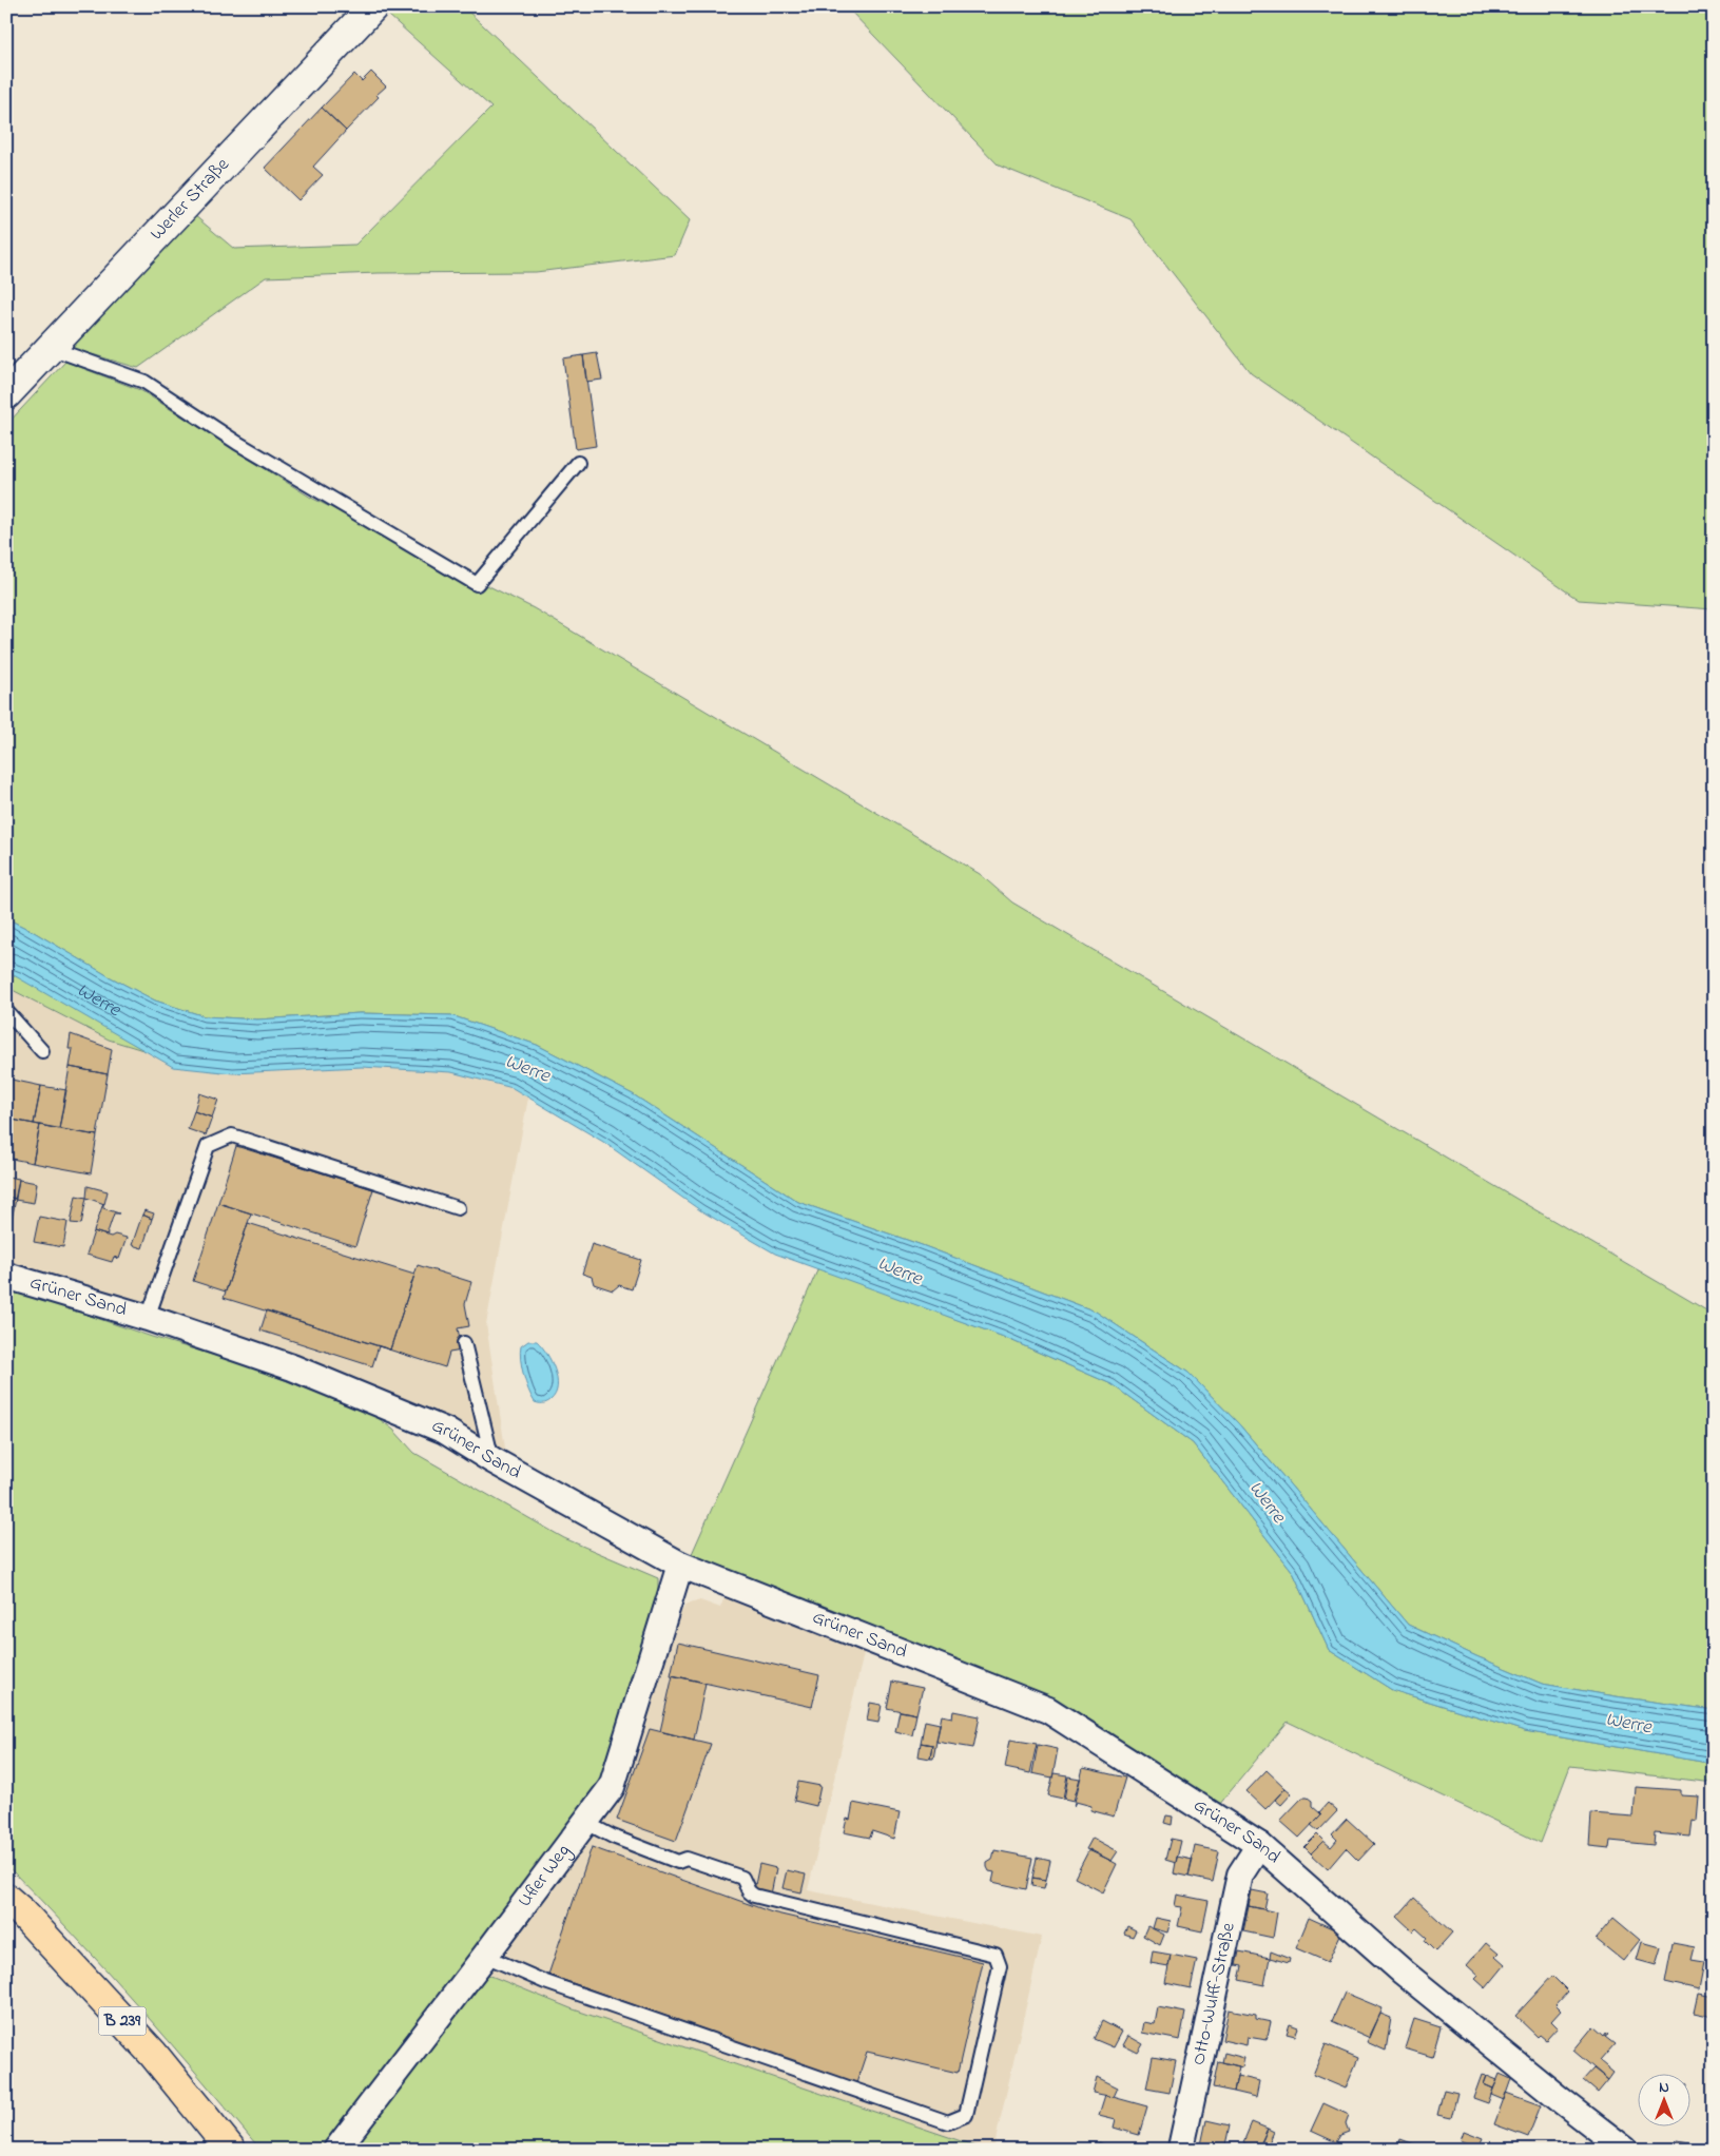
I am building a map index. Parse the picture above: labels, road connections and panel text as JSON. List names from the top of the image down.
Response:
{
  "streets": {
    "main road": ["Werler Straße", "B 239"],
    "street": ["Grüner Sand", "Ufler Weg", "Otto-Wulff-Straße"]
  },
  "crossings": [
    ["Grüner Sand", "Ufler Weg"],
    ["Grüner Sand", "Otto-Wulff-Straße"]
  ],
  "water": ["Werre"],
  "north": "top"
}
